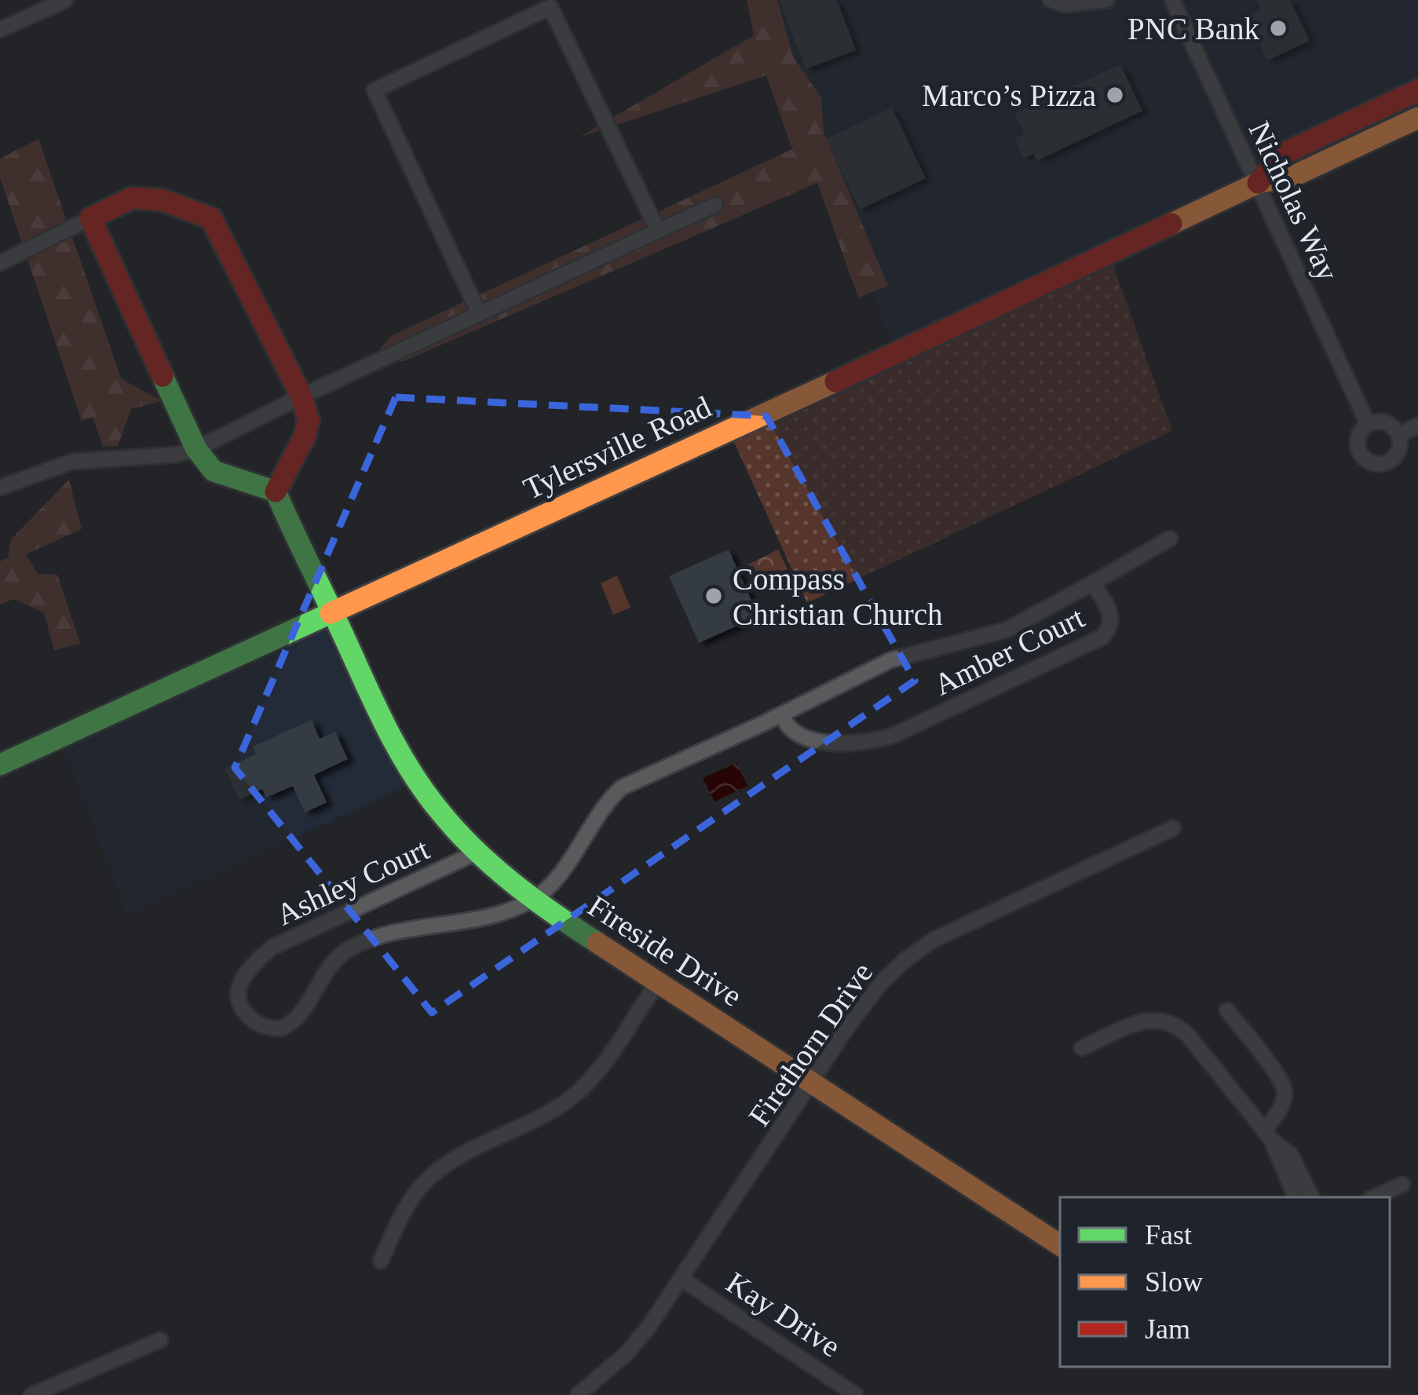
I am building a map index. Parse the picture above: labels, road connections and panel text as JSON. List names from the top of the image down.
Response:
{
  "streets": {
    "street": [
      "Nicholas Way",
      "Tylersville Road",
      "Amber Court",
      "Ashley Court",
      "Fireside Drive",
      "Firethorn Drive",
      "Kay Drive"
    ]
  },
  "crossings": [
    ["Nicholas Way", "Tylersville Road"],
    ["Tylersville Road", "Fireside Drive"],
    ["Amber Court", "Ashley Court"],
    ["Amber Court", "Fireside Drive"],
    ["Ashley Court", "Fireside Drive"],
    ["Fireside Drive", "Firethorn Drive"],
    ["Firethorn Drive", "Kay Drive"]
  ],
  "places": ["PNC Bank", "Marco’s Pizza", "Compass Christian Church"],
  "legend": ["Fast", "Slow", "Jam"]
}
